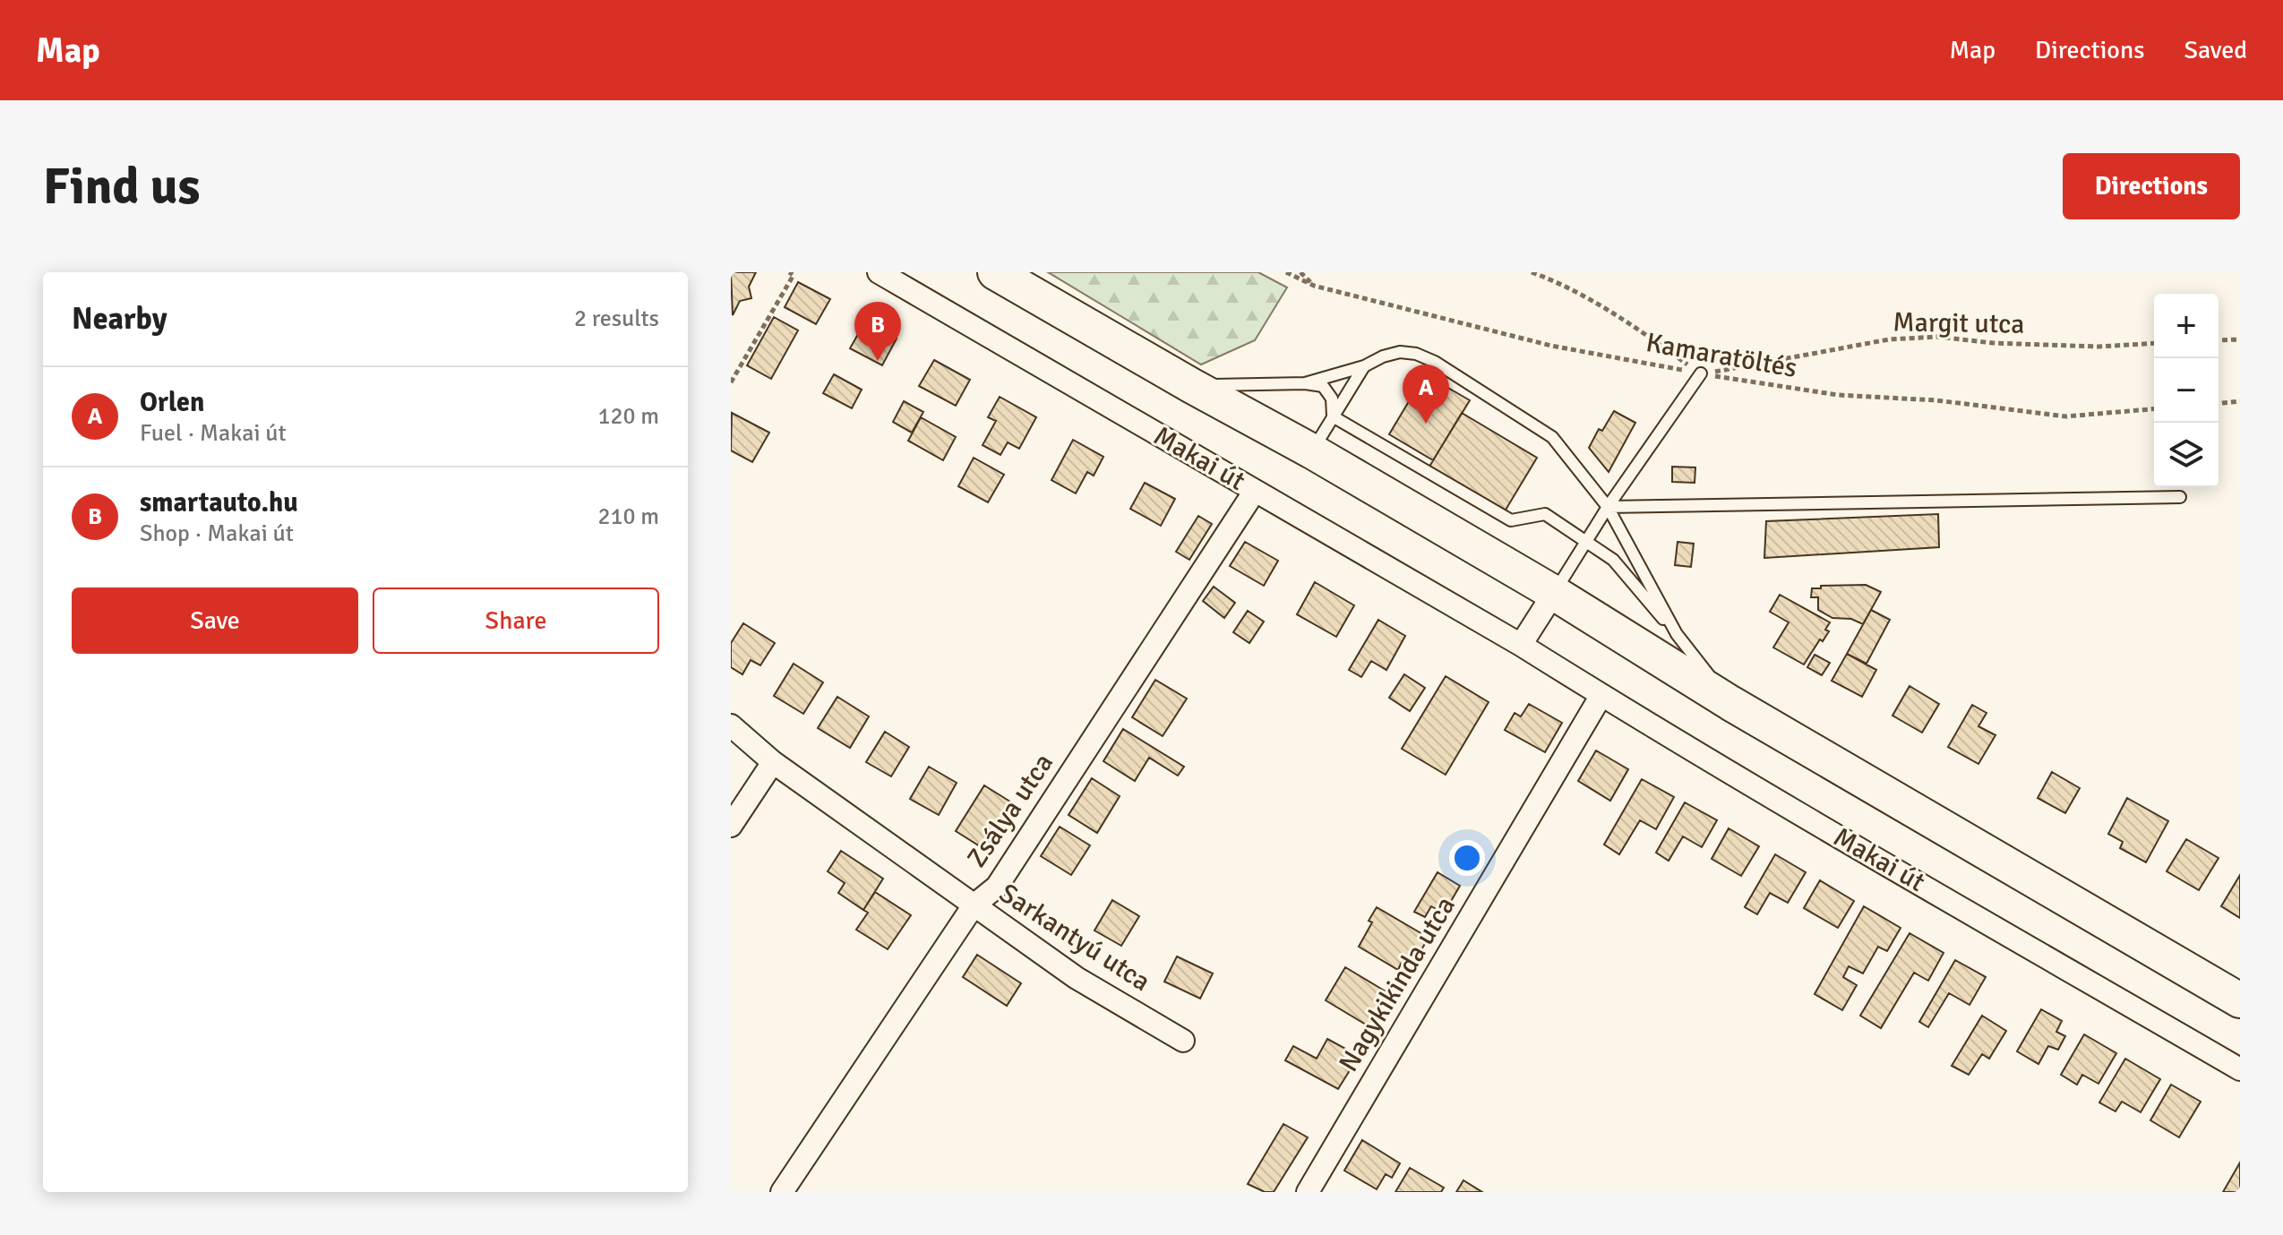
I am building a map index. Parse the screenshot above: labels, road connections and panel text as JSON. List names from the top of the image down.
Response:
{
  "streets": {
    "street": [
      "Makai út",
      "Zsálya utca",
      "Sarkantyú utca",
      "Nagykikinda utca"
    ],
    "path": ["Margit utca", "Kamaratöltés"]
  },
  "crossings": [
    ["Margit utca", "Kamaratöltés"],
    ["Makai út", "Zsálya utca"],
    ["Makai út", "Nagykikinda utca"],
    ["Zsálya utca", "Sarkantyú utca"]
  ],
  "page": {
    "header": "Map",
    "nav": ["Map", "Directions", "Saved"],
    "buttons": [
      "Directions",
      ["Save", "Share"]
    ],
    "title": "Find us",
    "heading": ["Nearby", "2 results"],
    "map_buttons": ["+", "−"],
    "pins": ["B", "A"],
    "list": [
      {
        "mark": "A",
        "name": "Orlen",
        "note": "Fuel · Makai út",
        "value": "120 m"
      },
      {
        "mark": "B",
        "name": "smartauto.hu",
        "note": "Shop · Makai út",
        "value": "210 m"
      }
    ]
  }
}
